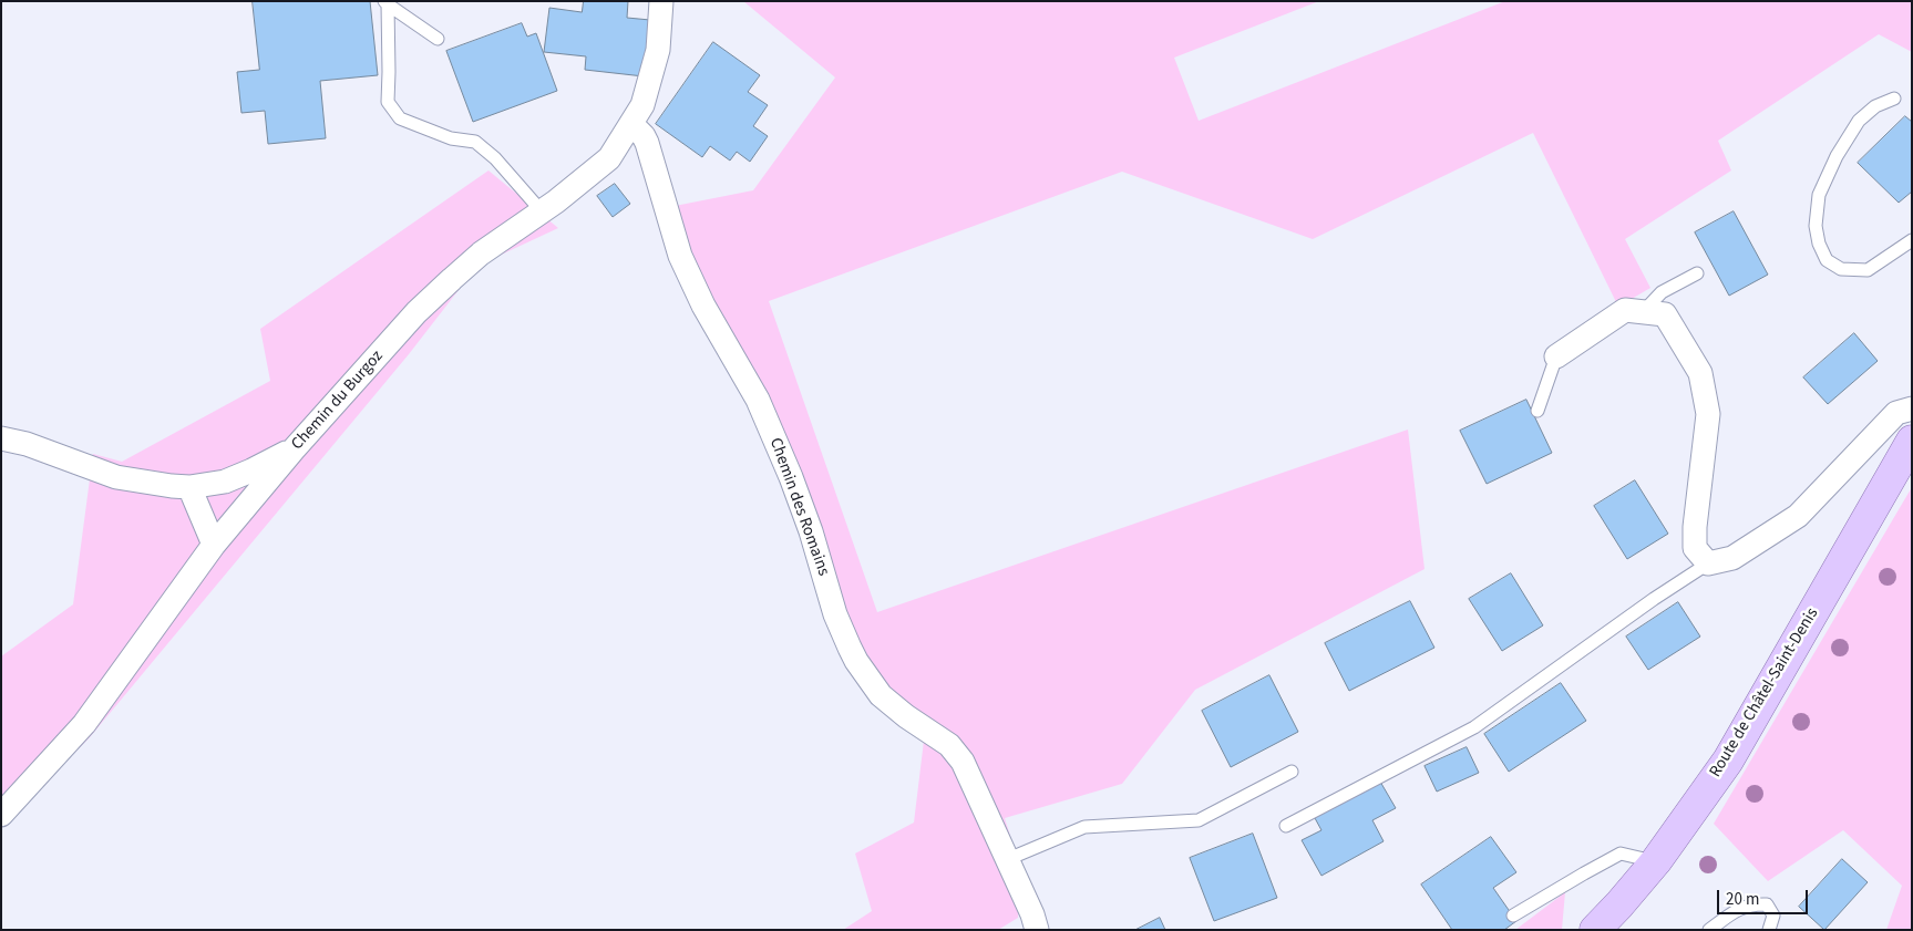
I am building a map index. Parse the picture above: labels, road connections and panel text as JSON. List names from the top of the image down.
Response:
{
  "streets": {
    "main road": ["Route de Châtel-Saint-Denis"],
    "street": ["Chemin du Burgoz", "Chemin des Romains"]
  },
  "crossings": [
    ["Chemin du Burgoz", "Chemin des Romains"]
  ],
  "scale_bar": "20 m"
}
